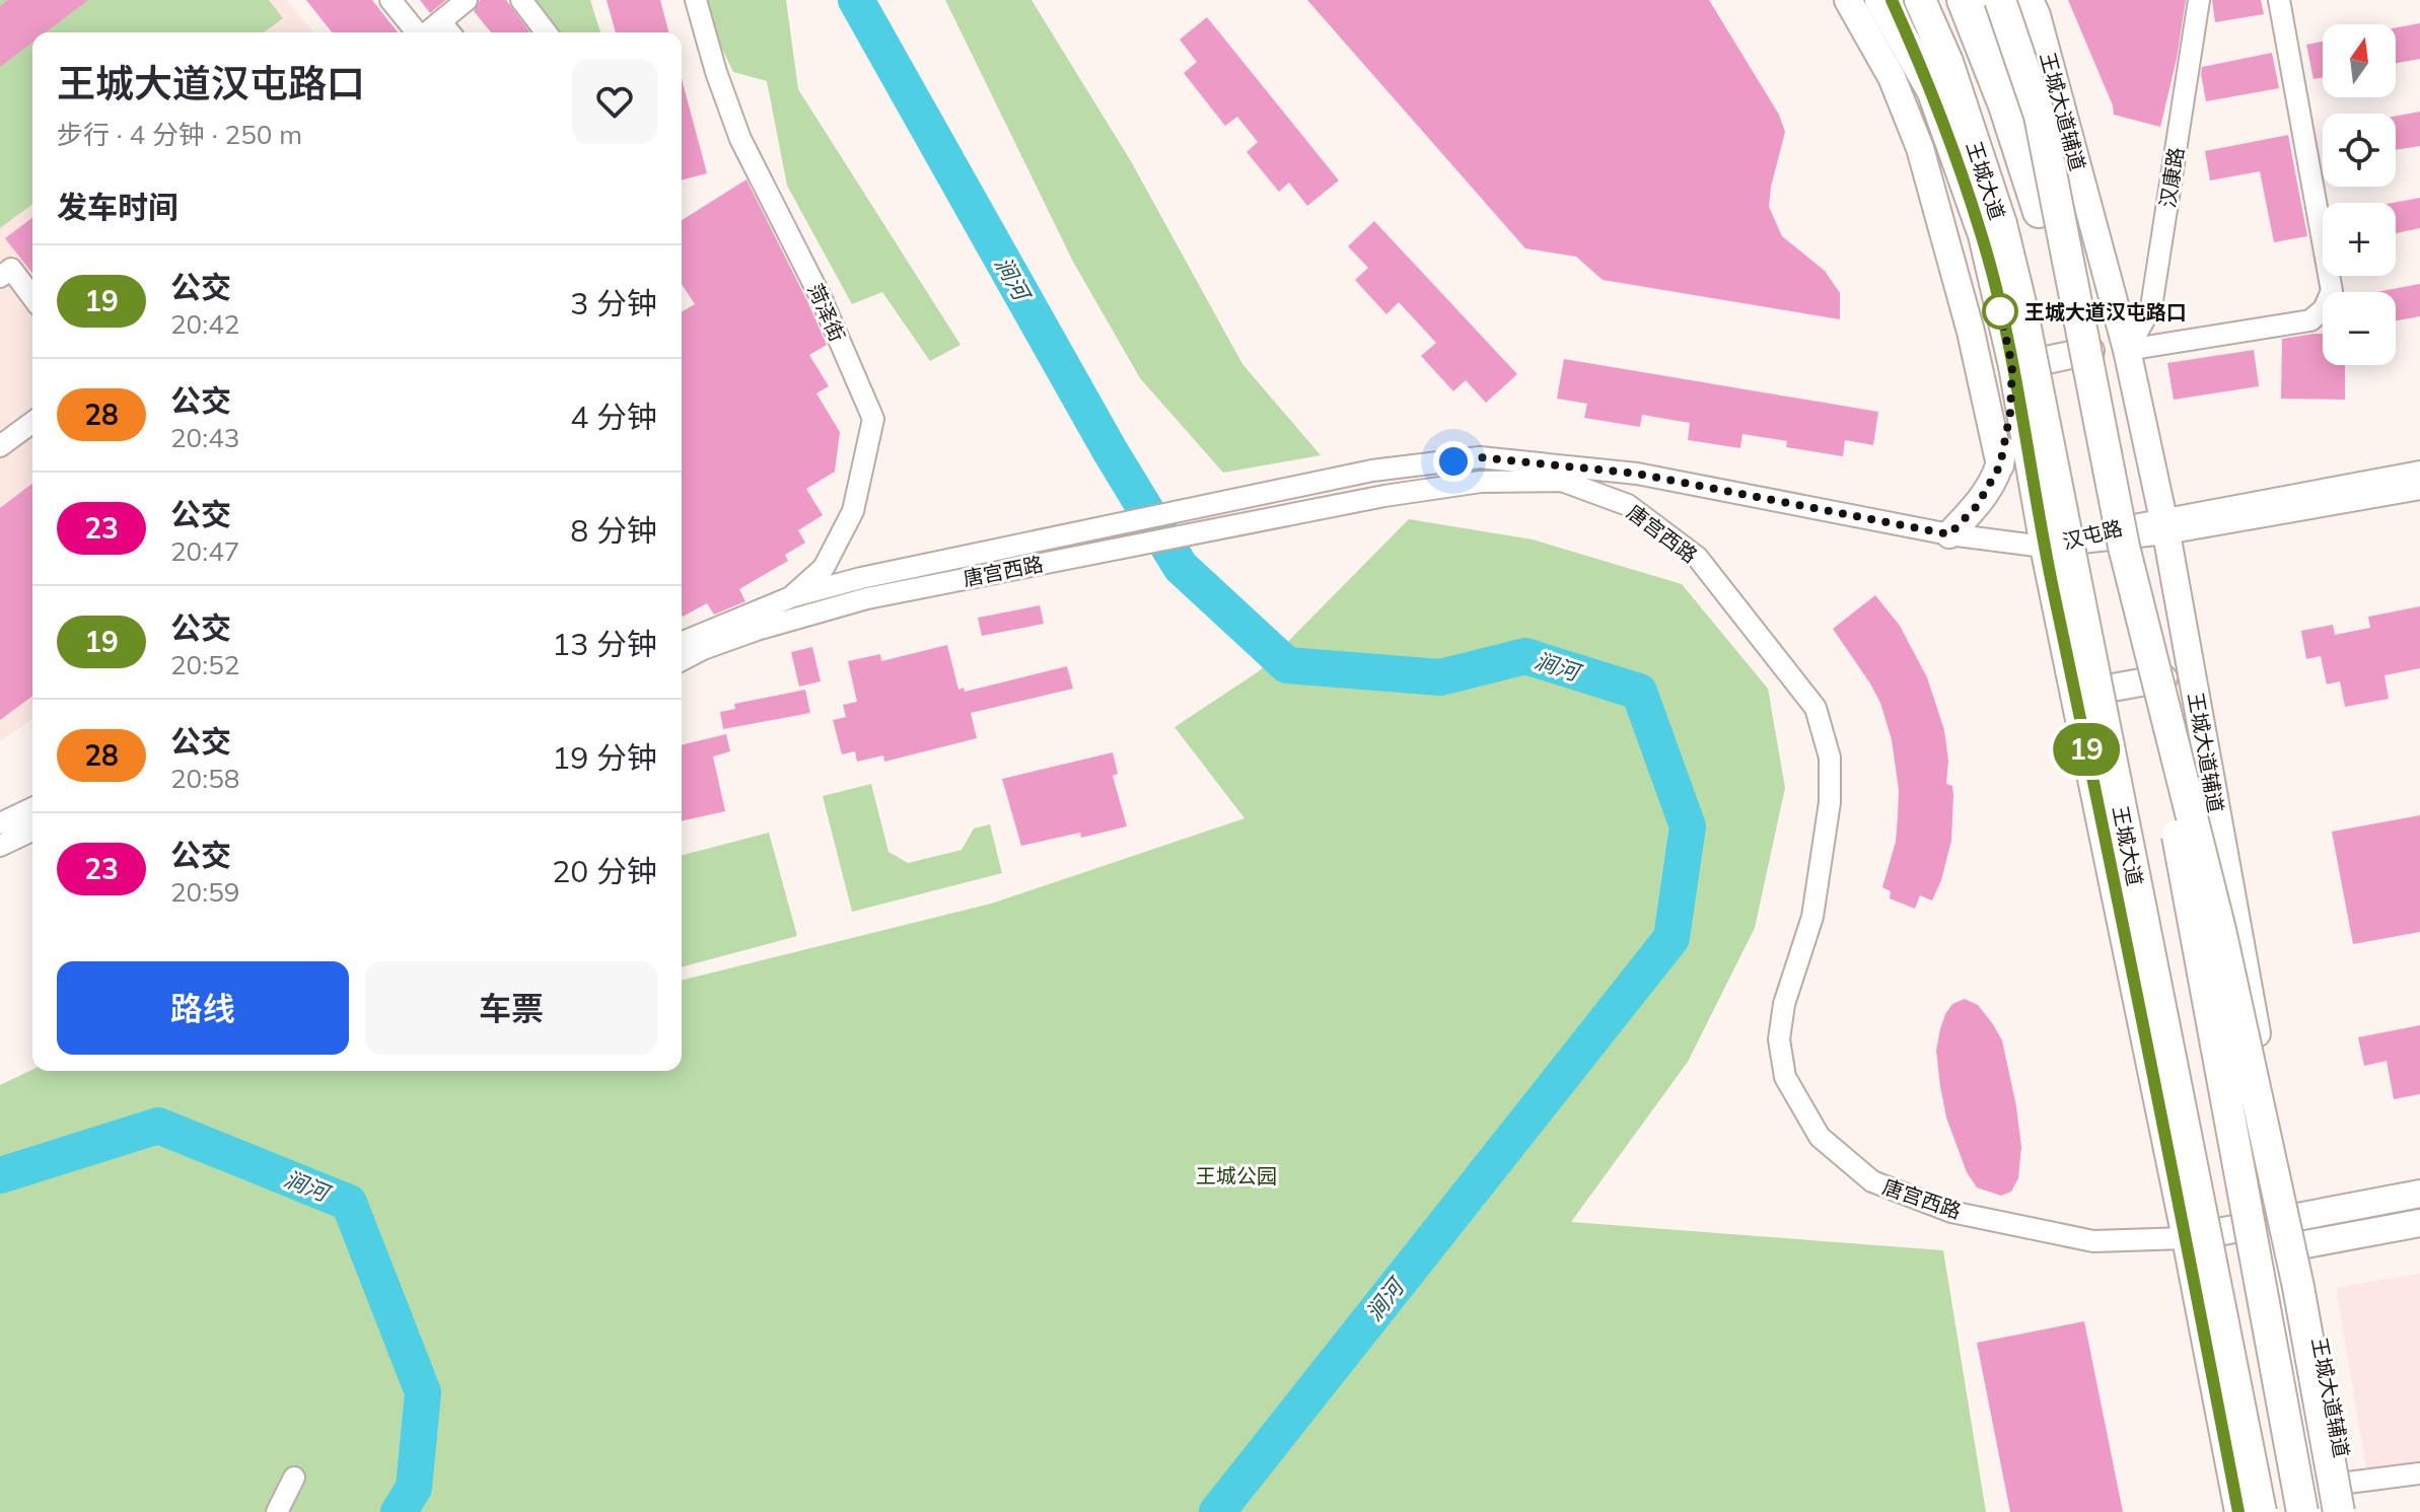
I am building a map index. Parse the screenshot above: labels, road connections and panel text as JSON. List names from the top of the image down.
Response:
{
  "streets": {
    "highway": ["王城大道"],
    "main road": ["王城大道辅道", "唐宫西路"],
    "street": ["汉康路", "菏泽街", "汉屯路"]
  },
  "crossings": [
    ["王城大道辅道", "汉康路"],
    ["王城大道辅道", "唐宫西路"],
    ["王城大道辅道", "汉屯路"],
    ["王城大道", "汉屯路"],
    ["菏泽街", "唐宫西路"],
    ["唐宫西路", "汉屯路"]
  ],
  "water": ["涧河"],
  "parks": ["王城公园"],
  "places": ["王城大道汉屯路口"],
  "lines": ["bus line 19"],
  "north": "top",
  "page": {
    "on_map": "19",
    "map_buttons": ["+", "−"],
    "heading": [
      ["王城大道汉屯路口", "步行 · 4 分钟 · 250 m"],
      "发车时间"
    ],
    "list": [
      {
        "mark": "19",
        "name": "公交",
        "note": "20:42",
        "value": "3 分钟"
      },
      {
        "mark": "28",
        "name": "公交",
        "note": "20:43",
        "value": "4 分钟"
      },
      {
        "mark": "23",
        "name": "公交",
        "note": "20:47",
        "value": "8 分钟"
      },
      {
        "mark": "19",
        "name": "公交",
        "note": "20:52",
        "value": "13 分钟"
      },
      {
        "mark": "28",
        "name": "公交",
        "note": "20:58",
        "value": "19 分钟"
      },
      {
        "mark": "23",
        "name": "公交",
        "note": "20:59",
        "value": "20 分钟"
      }
    ],
    "buttons": ["路线", "车票"]
  }
}
